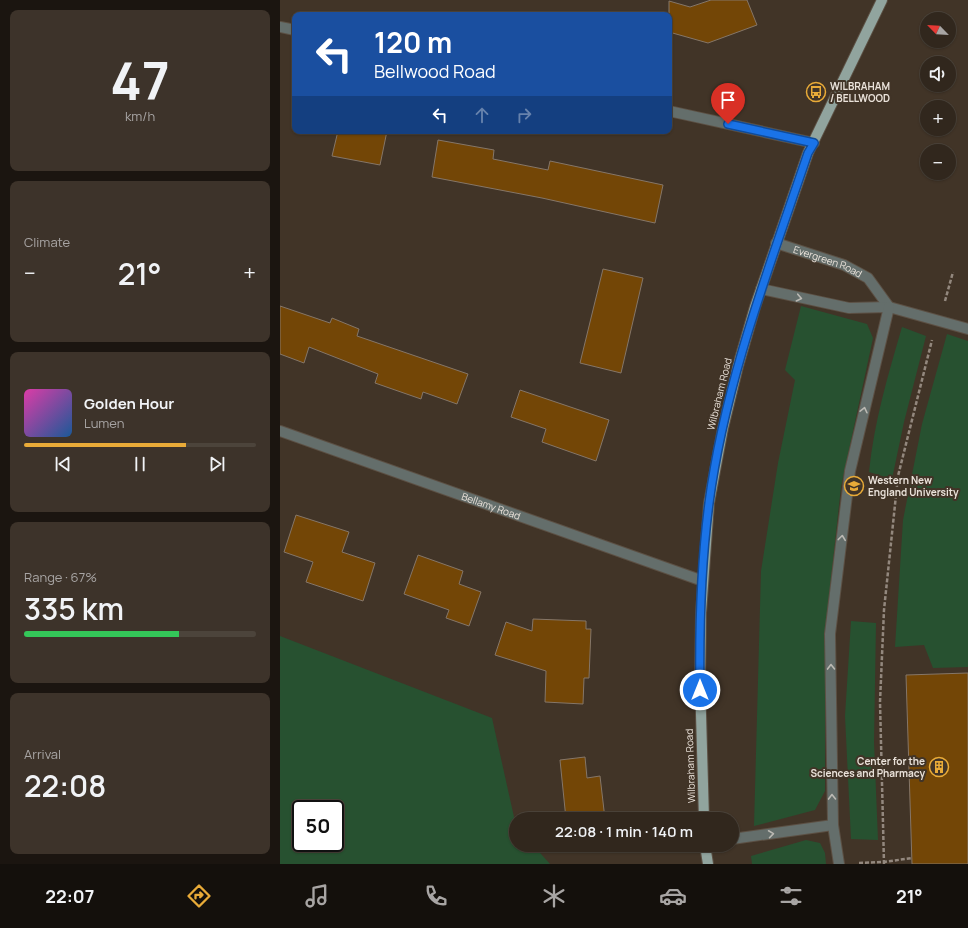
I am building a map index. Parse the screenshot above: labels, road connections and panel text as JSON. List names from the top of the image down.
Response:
{
  "streets": {
    "main road": ["Wilbraham Road"],
    "street": ["Evergreen Road", "Bellamy Road"]
  },
  "crossings": [
    ["Evergreen Road", "Wilbraham Road"],
    ["Wilbraham Road", "Bellamy Road"]
  ],
  "places": {
    "bus stop": ["WILBRAHAM / BELLWOOD"],
    "school or university": ["Western New England University"],
    "building": ["Center for the Sciences and Pharmacy"]
  },
  "north": "top left",
  "page": {
    "tile": [
      ["47", "km/h"],
      "Climate",
      ["Range · 67%", "335 km"],
      ["Arrival", "22:08"]
    ],
    "map_buttons": ["+", "−"],
    "turn": ["120 m", "Bellwood Road"],
    "heat": ["−", "21°", "+"],
    "song": ["Golden Hour", "Lumen"],
    "limit": "50",
    "trip": "22:08 · 1 min · 140 m",
    "tabs": ["22:07", "21°"]
  }
}
